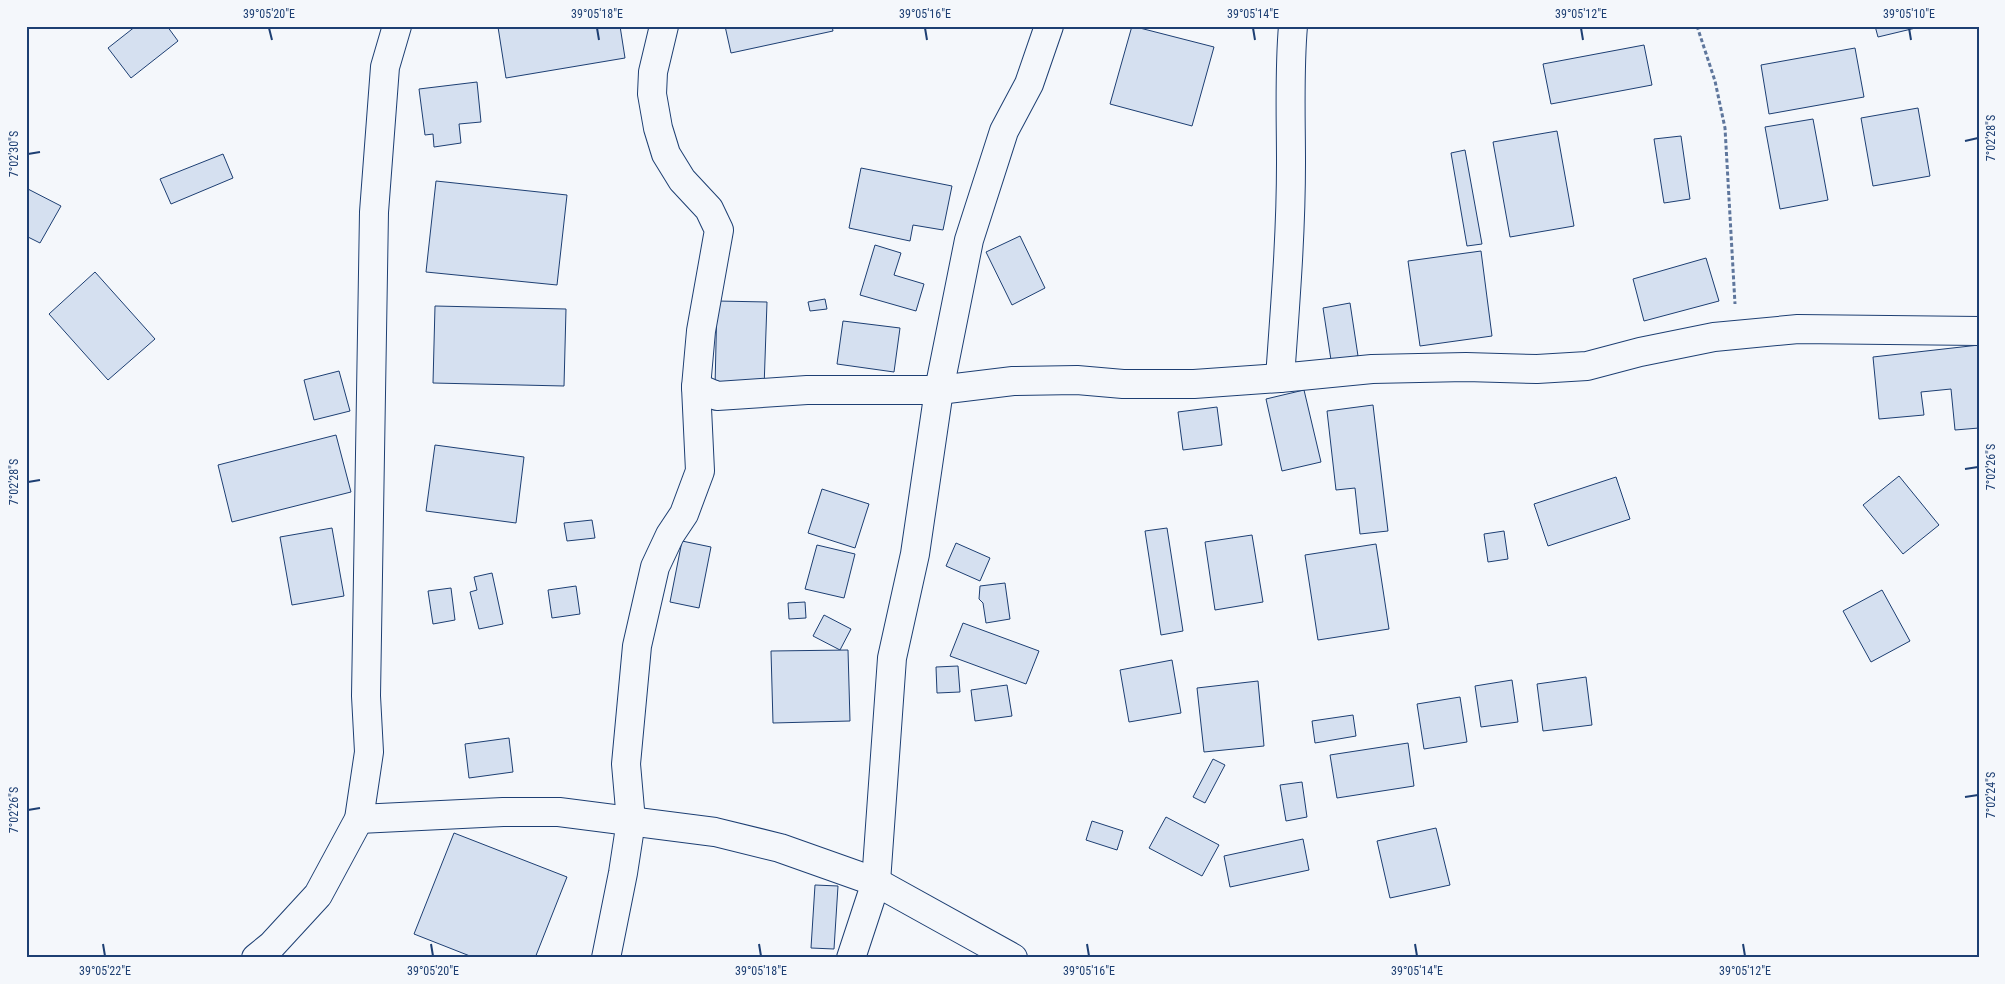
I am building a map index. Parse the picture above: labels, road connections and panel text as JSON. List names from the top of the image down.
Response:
{
  "coordinates": [
    "39°05'20\"E",
    "39°05'18\"E",
    "39°05'16\"E",
    "39°05'14\"E",
    "39°05'12\"E",
    "39°05'10\"E",
    "7°02'28\"S",
    "7°02'30\"S",
    "7°02'26\"S",
    "7°02'24\"S",
    "39°05'22\"E"
  ]
}
